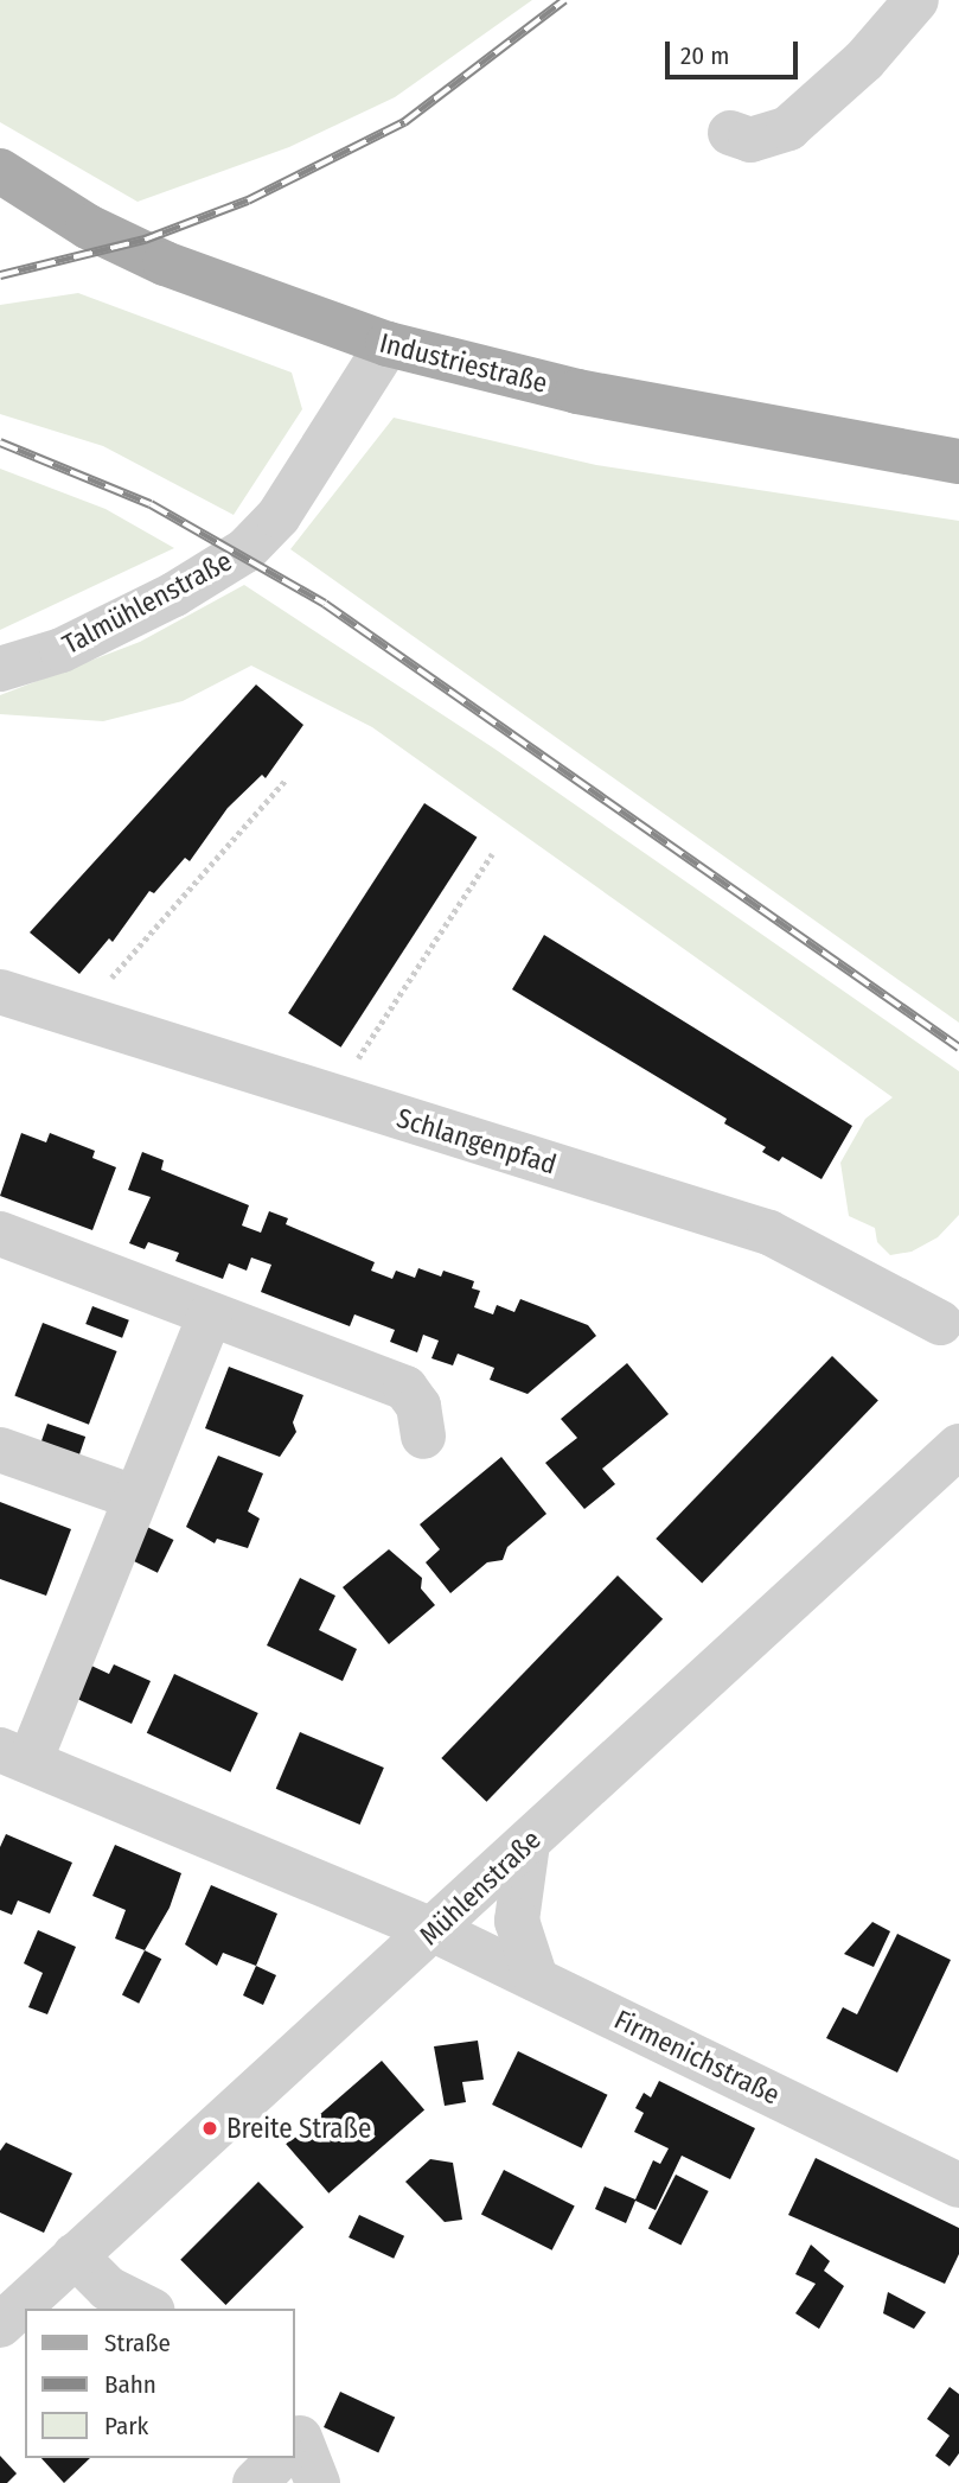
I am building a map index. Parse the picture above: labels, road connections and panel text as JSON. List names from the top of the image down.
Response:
{
  "streets": {
    "main road": ["Industriestraße"],
    "street": [
      "Talmühlenstraße",
      "Schlangenpfad",
      "Mühlenstraße",
      "Firmenichstraße"
    ]
  },
  "crossings": [
    ["Industriestraße", "Talmühlenstraße"],
    ["Mühlenstraße", "Firmenichstraße"]
  ],
  "places": ["Breite Straße"],
  "legend": ["Straße", "Bahn", "Park"],
  "scale_bar": "20 m"
}
